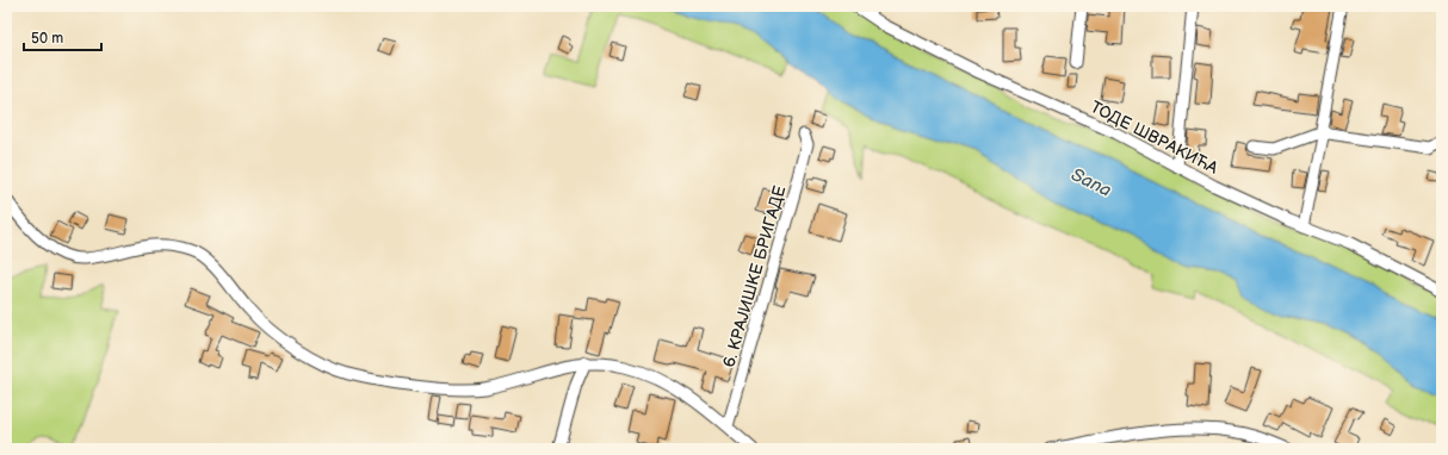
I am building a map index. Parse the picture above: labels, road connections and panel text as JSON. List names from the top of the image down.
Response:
{
  "streets": {
    "street": ["ТОДЕ ШВРАКИЋА", "6. КРАЈИШКЕ БРИГАДЕ"]
  },
  "water": ["Sana"],
  "scale_bar": "50 m"
}
